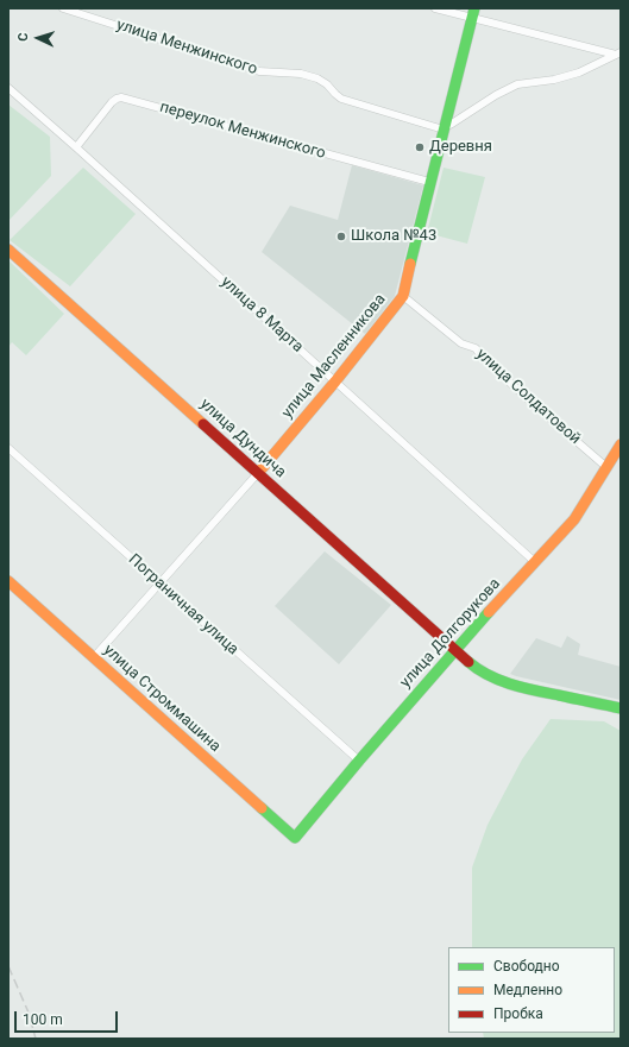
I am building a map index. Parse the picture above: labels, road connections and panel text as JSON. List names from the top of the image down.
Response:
{
  "streets": {
    "street": [
      "улица Менжинского",
      "переулок Менжинского",
      "улица 8 Марта",
      "улица Масленникова",
      "улица Солдатовой",
      "улица Дундича",
      "Пограничная улица",
      "улица Долгорукова",
      "улица Строммашина"
    ]
  },
  "crossings": [
    ["улица Менжинского", "улица Масленникова"],
    ["переулок Менжинского", "улица 8 Марта"],
    ["переулок Менжинского", "улица Масленникова"],
    ["улица 8 Марта", "улица Масленникова"],
    ["улица 8 Марта", "улица Долгорукова"],
    ["улица Масленникова", "улица Солдатовой"],
    ["улица Масленникова", "улица Дундича"],
    ["улица Масленникова", "Пограничная улица"],
    ["улица Масленникова", "улица Строммашина"],
    ["улица Солдатовой", "улица Долгорукова"],
    ["улица Дундича", "улица Долгорукова"],
    ["Пограничная улица", "улица Долгорукова"],
    ["улица Долгорукова", "улица Строммашина"]
  ],
  "places": ["Деревня", "Школа №43"],
  "legend": ["Свободно", "Медленно", "Пробка"],
  "scale_bar": "100 m",
  "north": "left"
}
